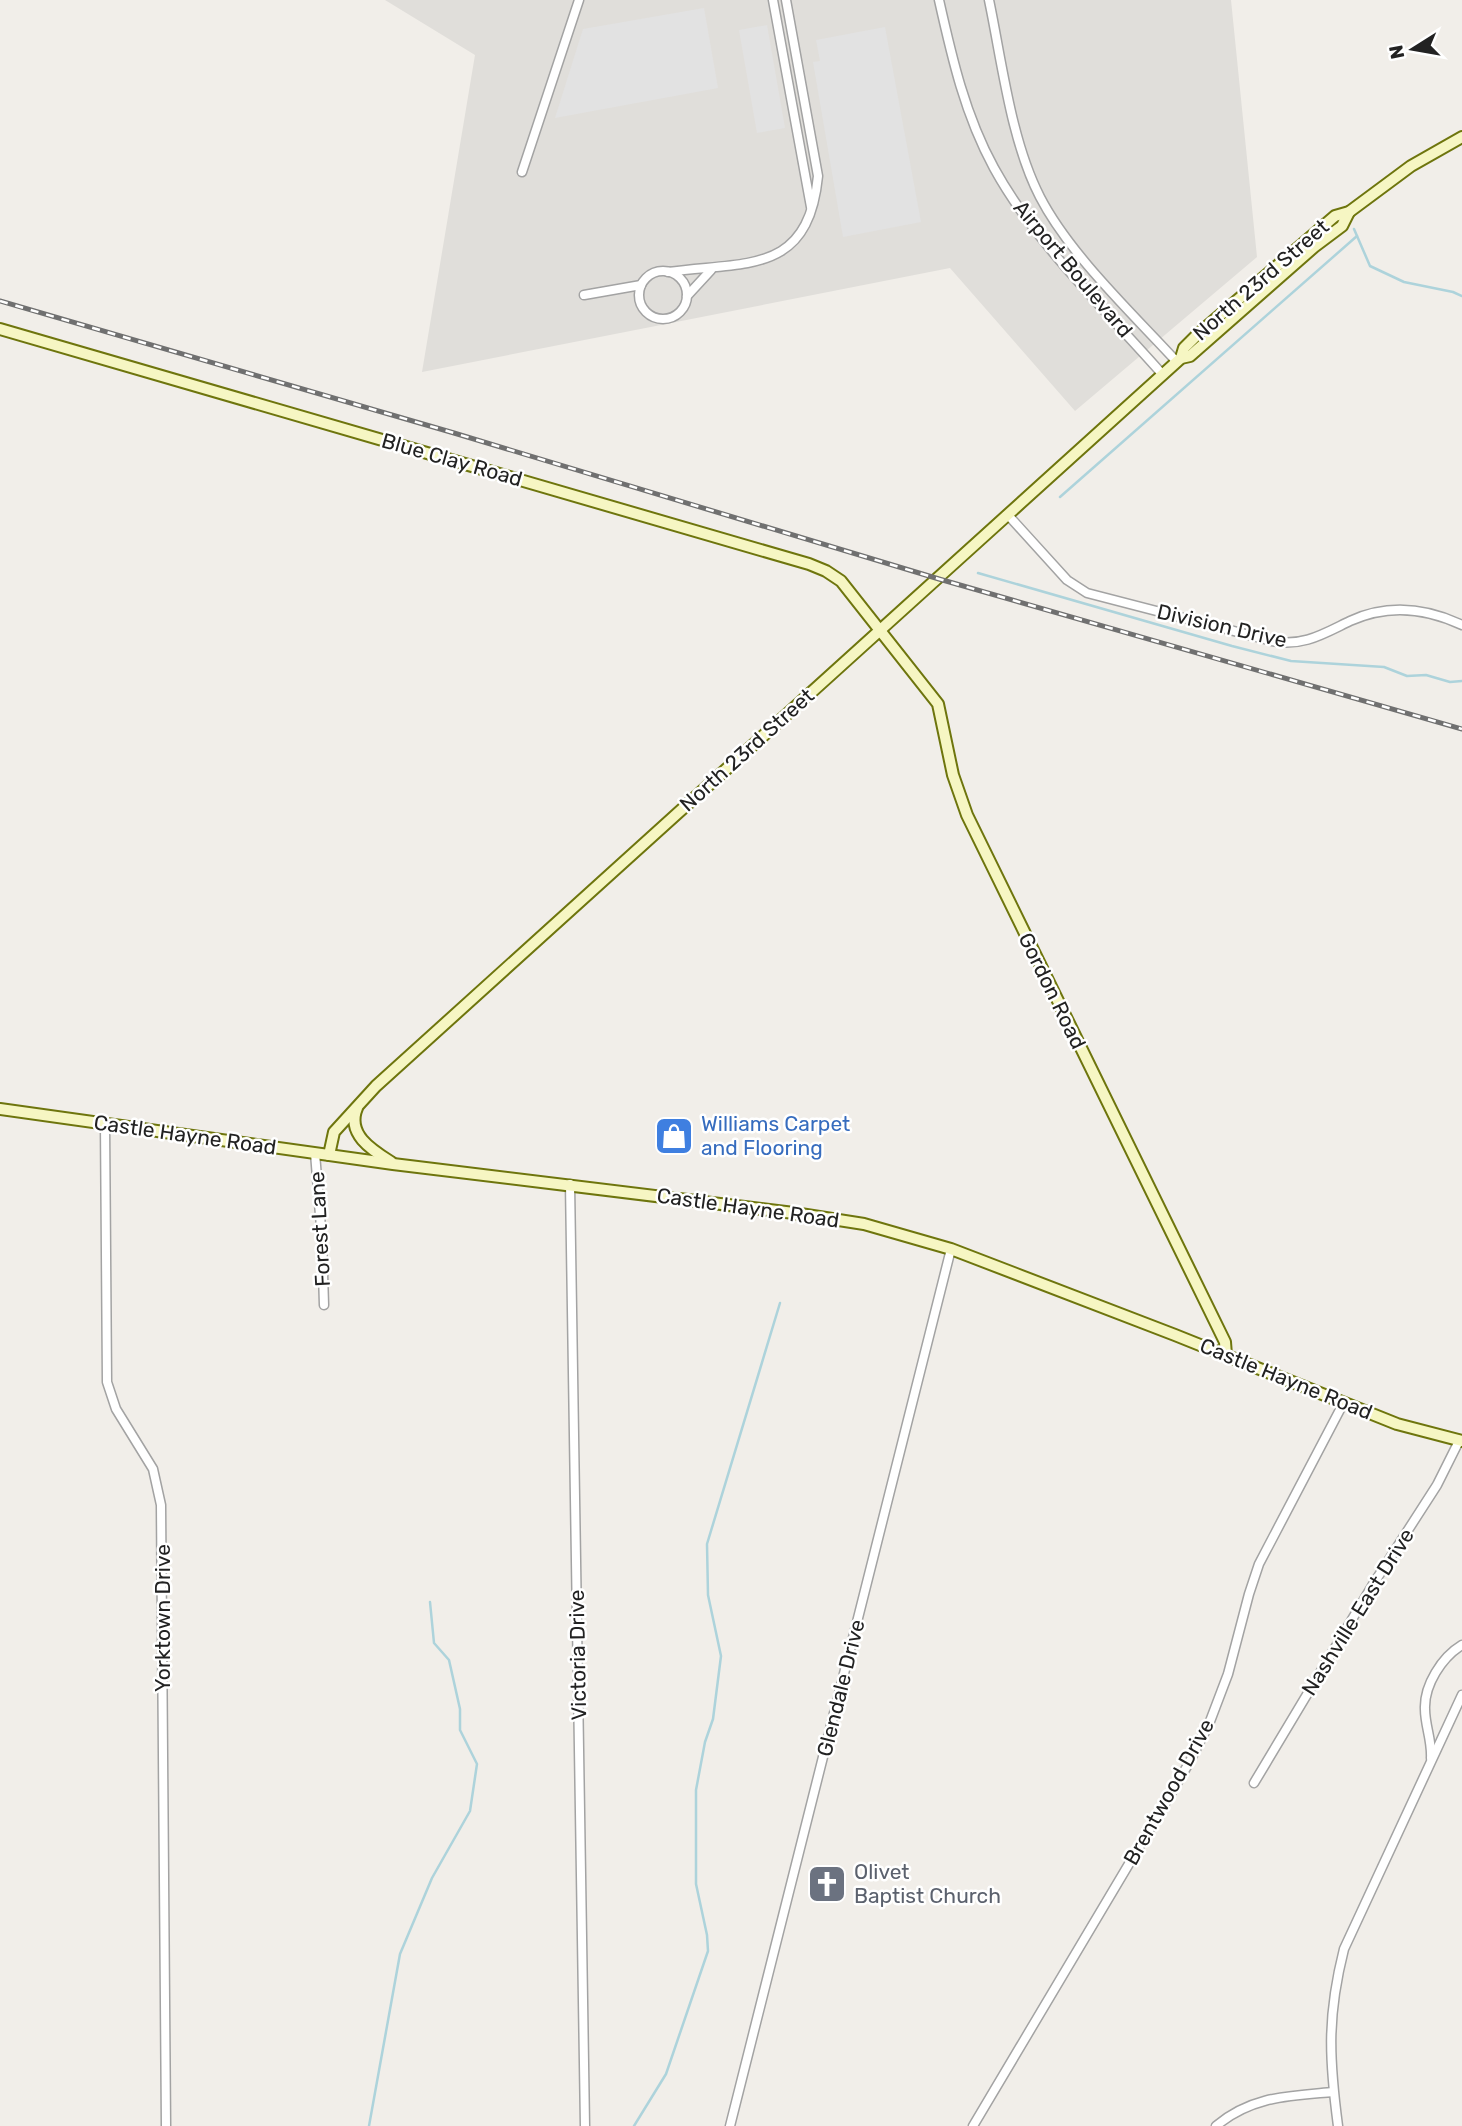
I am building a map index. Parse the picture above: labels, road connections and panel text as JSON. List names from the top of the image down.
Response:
{
  "streets": {
    "main road": [
      "North 23rd Street",
      "Blue Clay Road",
      "Gordon Road",
      "Castle Hayne Road"
    ],
    "street": [
      "Airport Boulevard",
      "Division Drive",
      "Forest Lane",
      "Nashville East Drive",
      "Yorktown Drive",
      "Victoria Drive",
      "Glendale Drive",
      "Brentwood Drive"
    ]
  },
  "crossings": [
    ["Airport Boulevard", "North 23rd Street"],
    ["North 23rd Street", "Blue Clay Road"],
    ["North 23rd Street", "Division Drive"],
    ["North 23rd Street", "Gordon Road"],
    ["North 23rd Street", "Castle Hayne Road"],
    ["Blue Clay Road", "Gordon Road"],
    ["Gordon Road", "Castle Hayne Road"],
    ["Castle Hayne Road", "Forest Lane"],
    ["Castle Hayne Road", "Nashville East Drive"],
    ["Castle Hayne Road", "Yorktown Drive"],
    ["Castle Hayne Road", "Victoria Drive"],
    ["Castle Hayne Road", "Glendale Drive"],
    ["Castle Hayne Road", "Brentwood Drive"]
  ],
  "places": {
    "shop": ["Williams Carpet and Flooring"],
    "church": ["Olivet Baptist Church"]
  },
  "north": "left"
}
